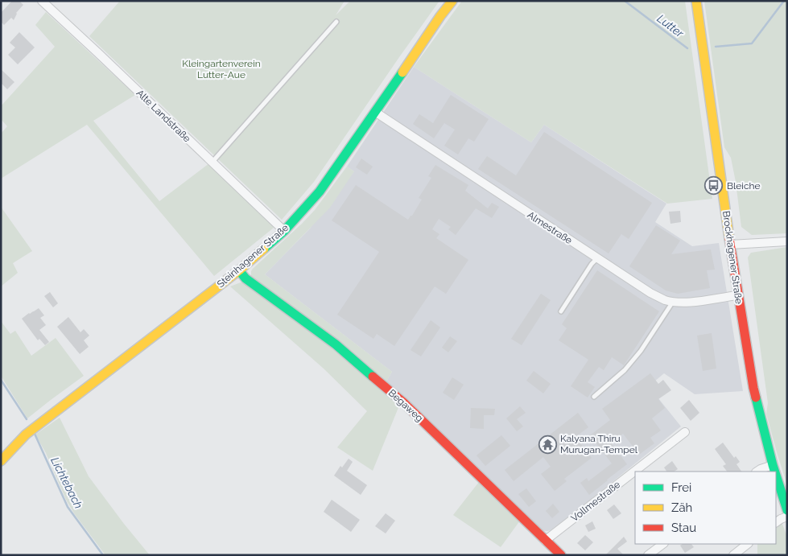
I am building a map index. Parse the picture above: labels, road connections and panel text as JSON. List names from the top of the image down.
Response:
{
  "streets": {
    "main road": ["Steinhagener Straße", "Brockhagener Straße", "Begaweg"],
    "street": ["Alte Landstraße", "Almestraße", "Vollmestraße"]
  },
  "crossings": [
    ["Alte Landstraße", "Steinhagener Straße"],
    ["Almestraße", "Steinhagener Straße"],
    ["Almestraße", "Brockhagener Straße"],
    ["Steinhagener Straße", "Begaweg"],
    ["Begaweg", "Vollmestraße"]
  ],
  "water": ["Lutter", "Lichtebach"],
  "parks": ["Kleingartenverein Lutter-Aue"],
  "places": {
    "bus stop": ["Bleiche"],
    "temple": ["Kalyana Thiru Murugan-Tempel"]
  },
  "legend": ["Frei", "Zäh", "Stau"]
}
